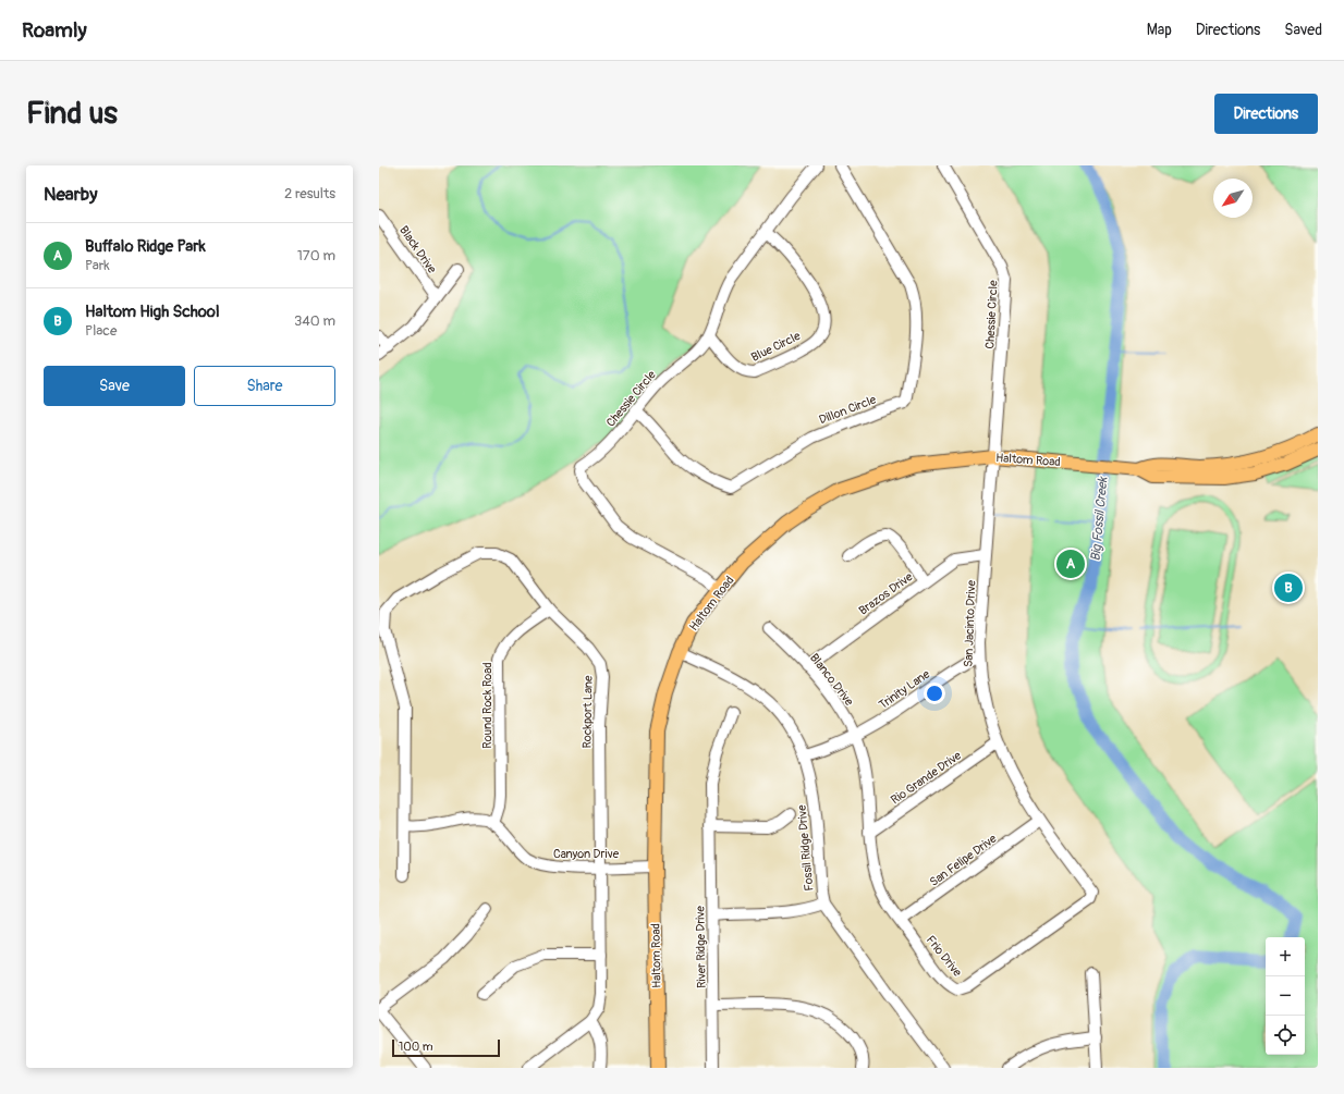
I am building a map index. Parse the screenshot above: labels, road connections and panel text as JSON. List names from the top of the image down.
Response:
{
  "streets": {
    "main road": ["Haltom Road"],
    "street": [
      "Black Drive",
      "Chessie Circle",
      "Blue Circle",
      "Dillon Circle",
      "Brazos Drive",
      "San Jacinto Drive",
      "Blanco Drive",
      "Trinity Lane",
      "Round Rock Road",
      "Rockport Lane",
      "Rio Grande Drive",
      "Fossil Ridge Drive",
      "Canyon Drive",
      "San Felipe Drive",
      "River Ridge Drive",
      "Frio Drive"
    ]
  },
  "crossings": [
    ["Chessie Circle", "Blue Circle"],
    ["Chessie Circle", "Dillon Circle"],
    ["Chessie Circle", "Haltom Road"],
    ["Chessie Circle", "San Jacinto Drive"],
    ["Haltom Road", "San Jacinto Drive"],
    ["Haltom Road", "Fossil Ridge Drive"],
    ["Haltom Road", "Canyon Drive"],
    ["Brazos Drive", "San Jacinto Drive"],
    ["Brazos Drive", "Blanco Drive"],
    ["San Jacinto Drive", "Trinity Lane"],
    ["San Jacinto Drive", "Rio Grande Drive"],
    ["San Jacinto Drive", "San Felipe Drive"],
    ["San Jacinto Drive", "Frio Drive"],
    ["Blanco Drive", "Trinity Lane"],
    ["Blanco Drive", "Rio Grande Drive"],
    ["Blanco Drive", "Frio Drive"],
    ["Trinity Lane", "Fossil Ridge Drive"],
    ["Round Rock Road", "Rockport Lane"],
    ["Round Rock Road", "Canyon Drive"],
    ["Rockport Lane", "Canyon Drive"],
    ["Rio Grande Drive", "Frio Drive"],
    ["San Felipe Drive", "Frio Drive"]
  ],
  "water": ["Big Fossil Creek"],
  "scale_bar": "100 m",
  "north": "bottom left",
  "page": {
    "header": "Roamly",
    "nav": ["Map", "Directions", "Saved"],
    "buttons": [
      "Directions",
      ["Save", "Share"]
    ],
    "title": "Find us",
    "heading": ["Nearby", "2 results"],
    "list": [
      {
        "mark": "A",
        "name": "Buffalo Ridge Park",
        "note": "Park",
        "value": "170 m"
      },
      {
        "mark": "B",
        "name": "Haltom High School",
        "note": "Place",
        "value": "340 m"
      }
    ],
    "pins": ["A", "B"],
    "map_buttons": ["+", "−"],
    "scale": "100 m"
  }
}
